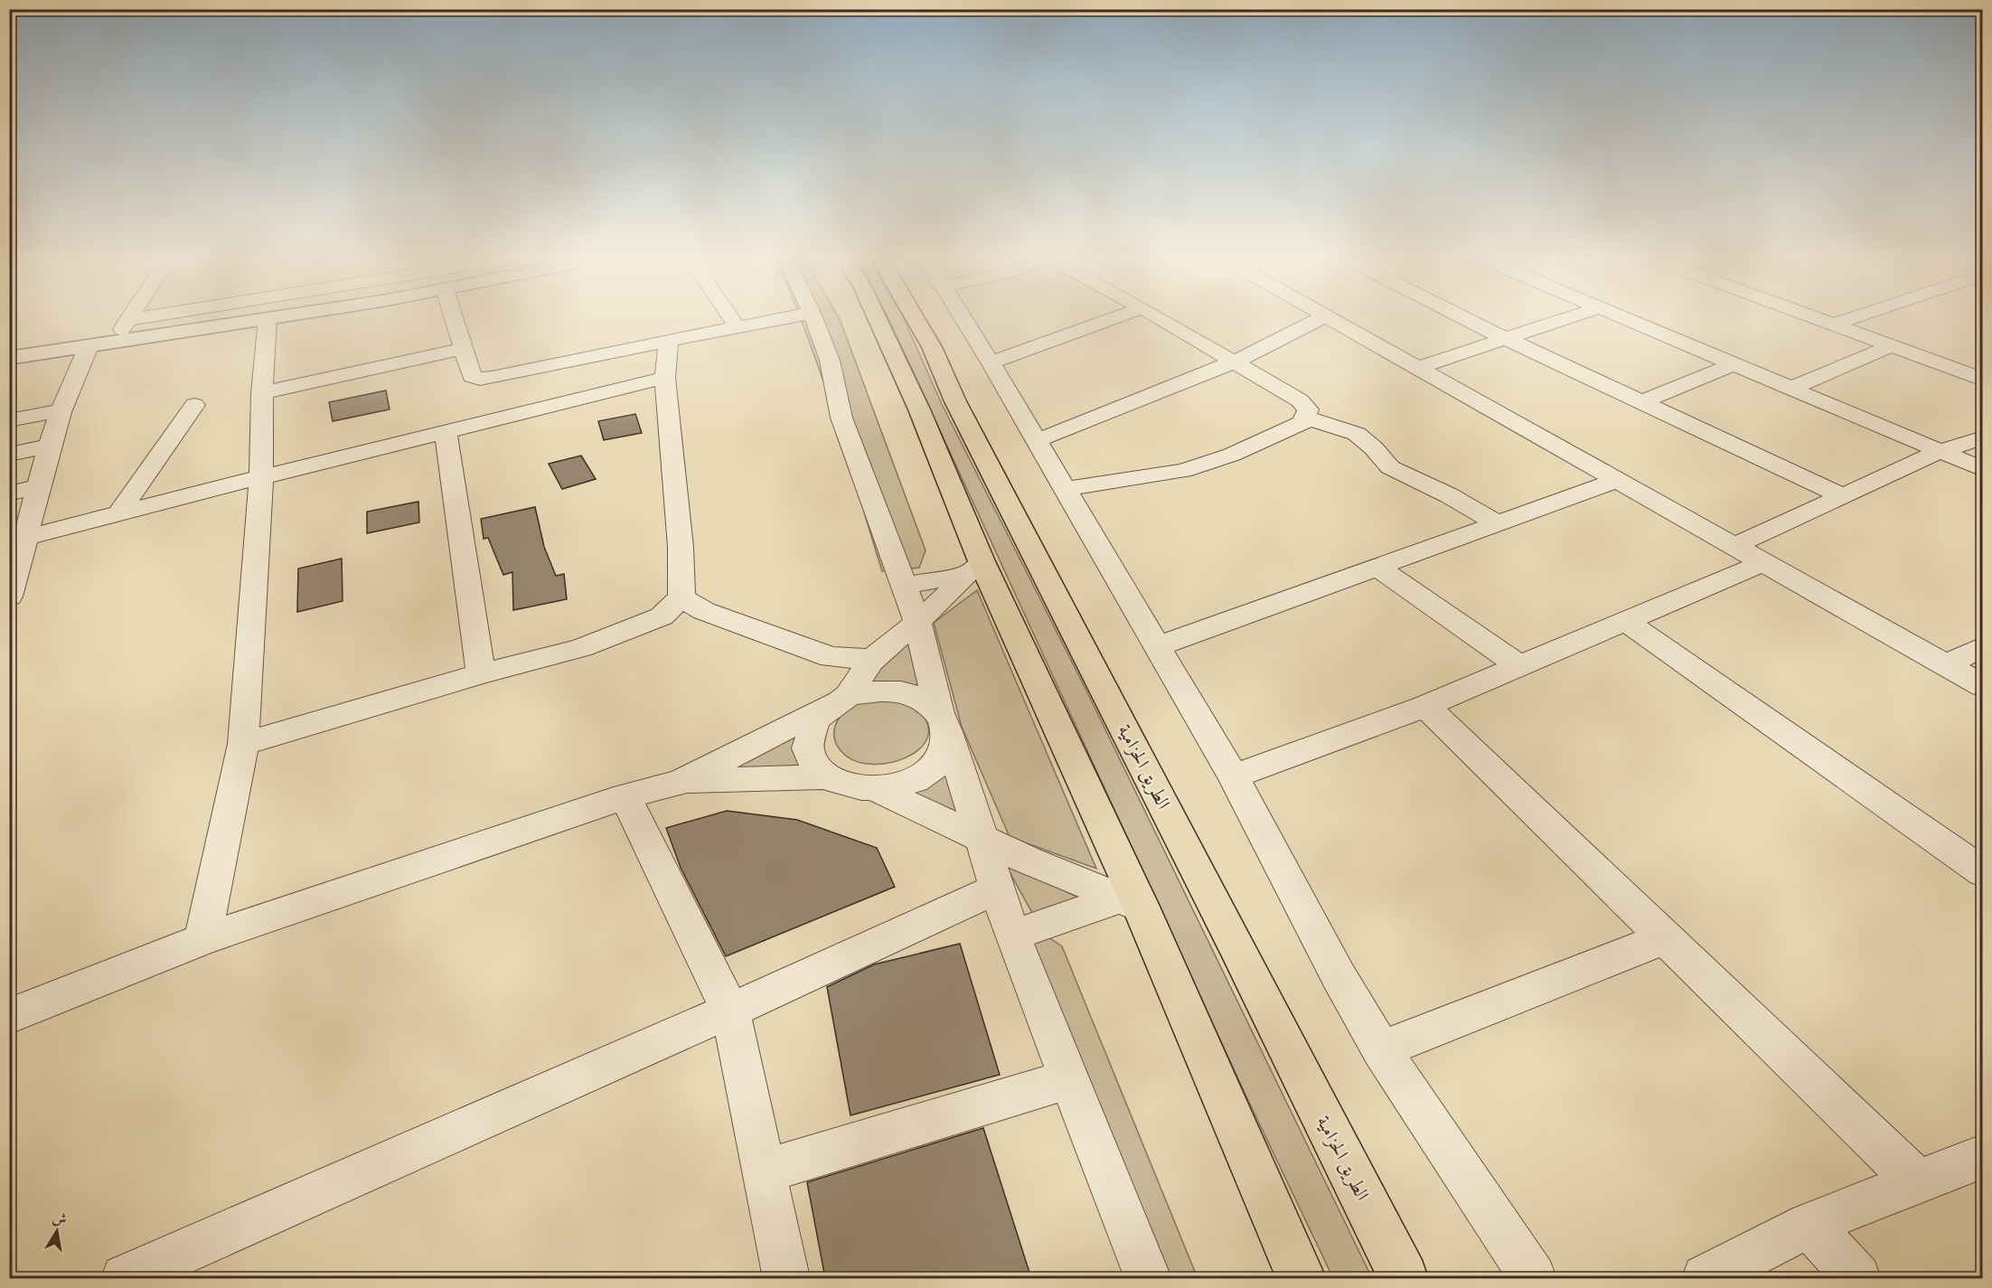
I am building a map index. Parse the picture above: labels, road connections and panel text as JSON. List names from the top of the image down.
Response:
{
  "streets": {
    "highway": ["الطريق الحزامية"]
  },
  "north": "top"
}
